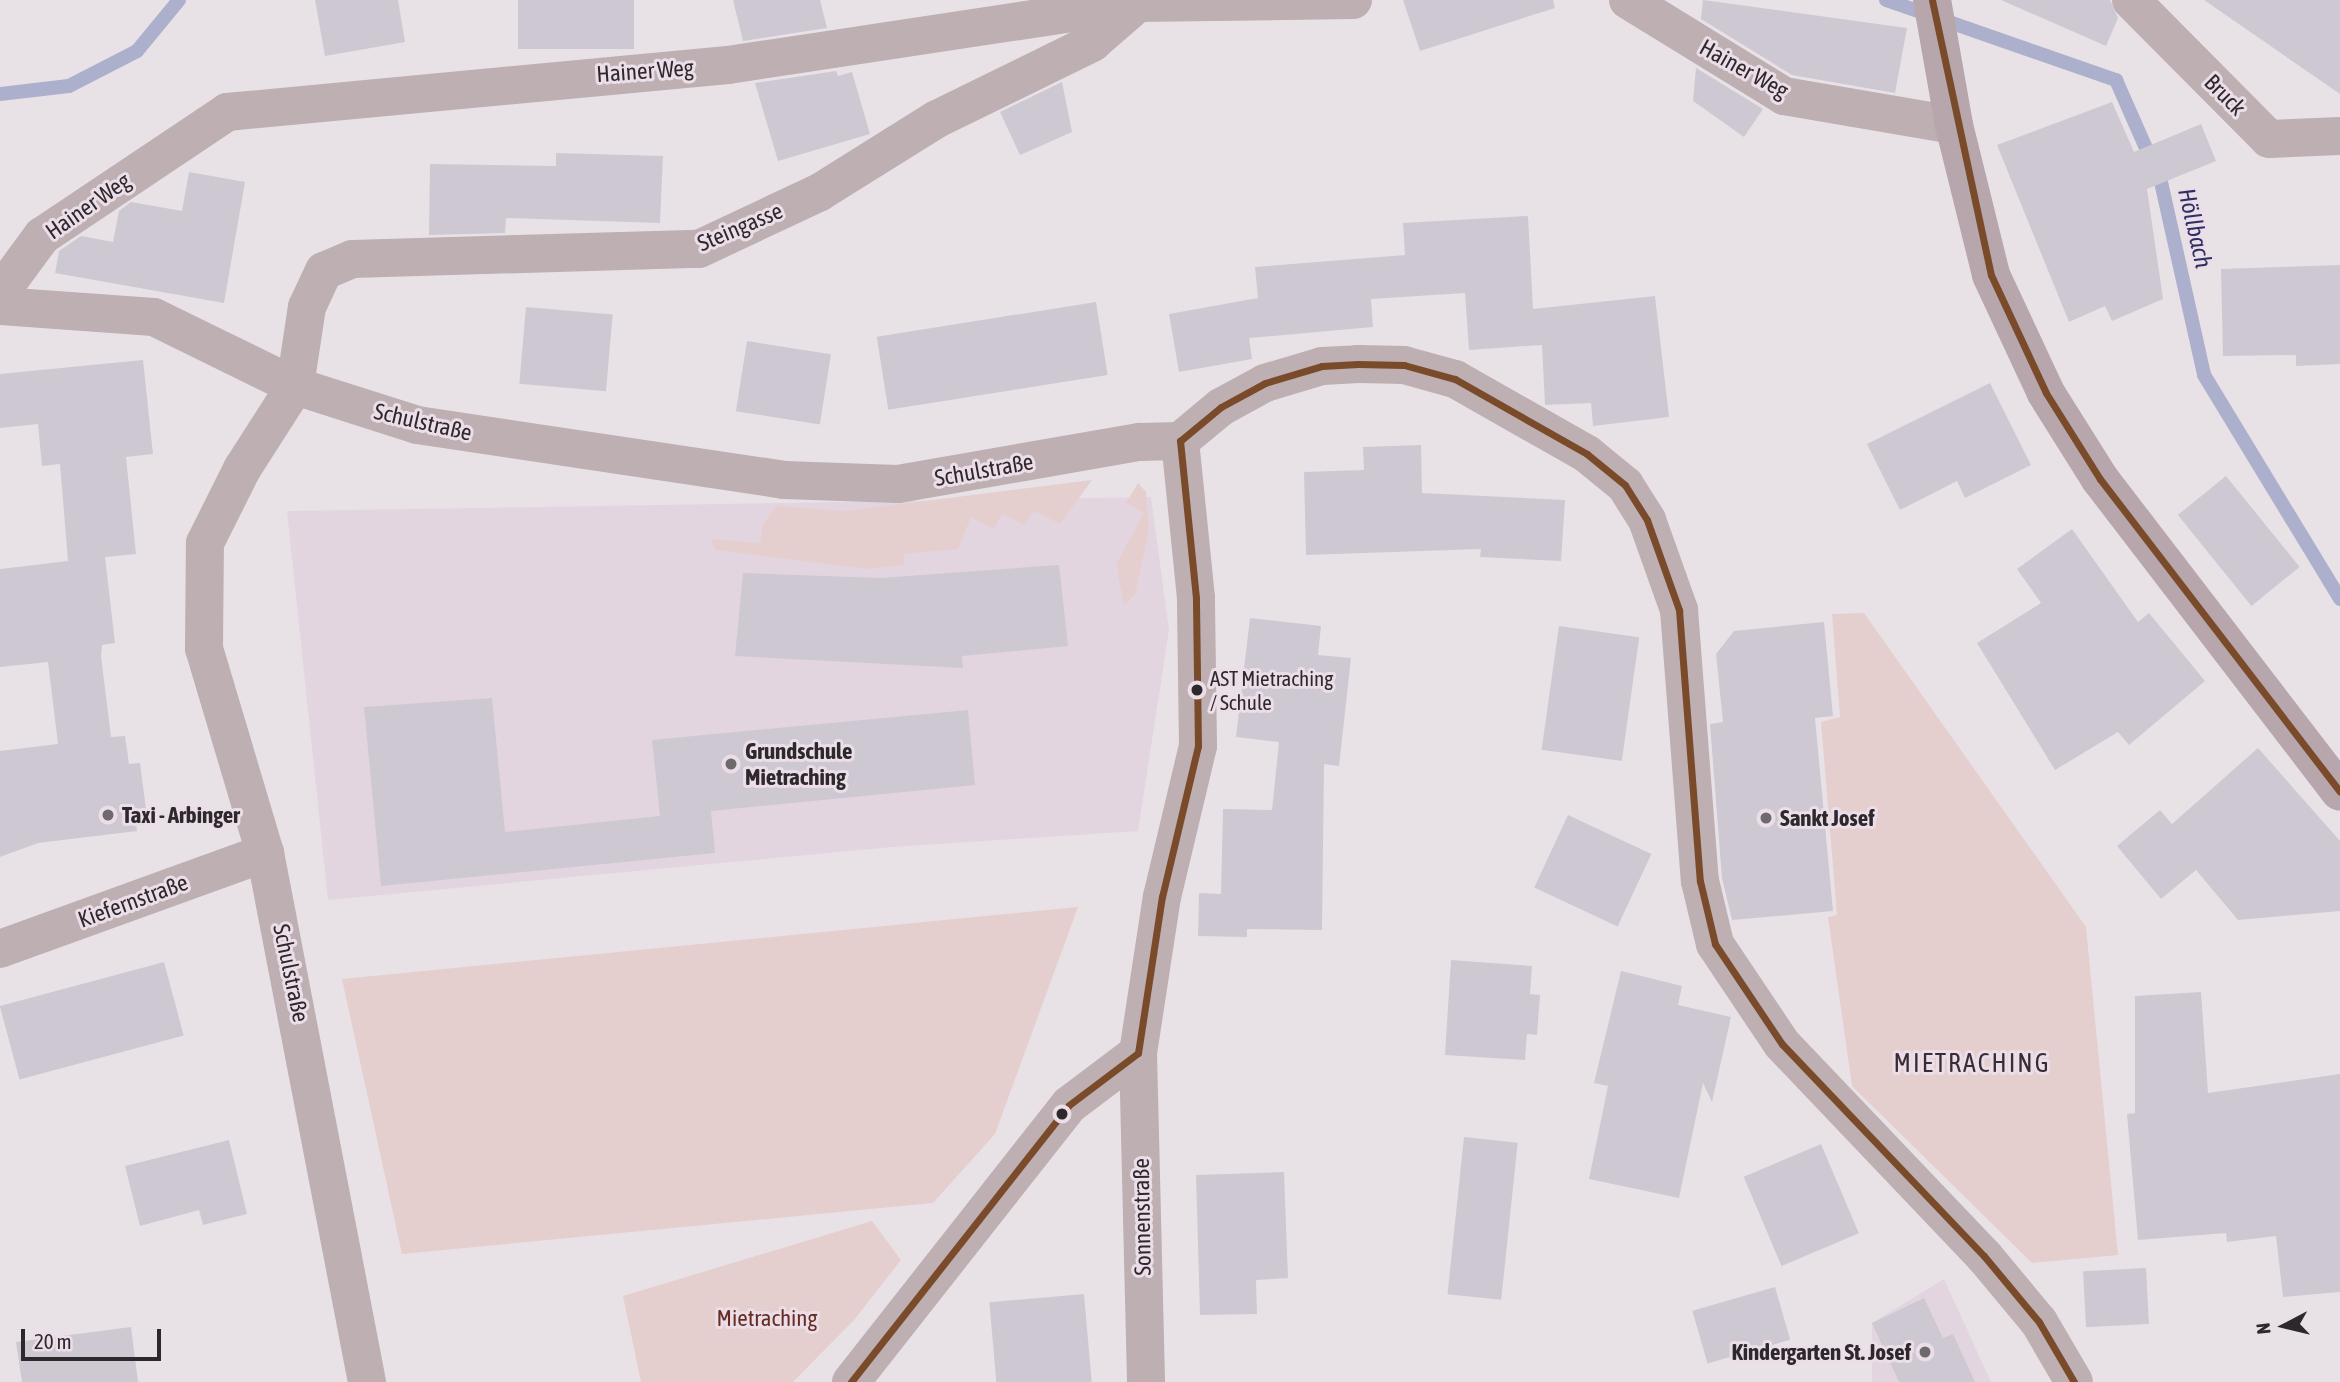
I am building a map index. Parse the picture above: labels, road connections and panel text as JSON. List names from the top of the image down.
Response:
{
  "streets": {
    "street": [
      "Hainer Weg",
      "Bruck",
      "Steingasse",
      "Schulstraße",
      "Kiefernstraße",
      "Sonnenstraße"
    ]
  },
  "crossings": [
    ["Hainer Weg", "Steingasse"],
    ["Steingasse", "Schulstraße"],
    ["Schulstraße", "Kiefernstraße"],
    ["Schulstraße", "Sonnenstraße"]
  ],
  "districts": ["MIETRACHING"],
  "water": ["Höllbach"],
  "parks": ["Mietraching"],
  "places": [
    "AST Mietraching / Schule",
    "Grundschule Mietraching",
    "Taxi - Arbinger",
    "Sankt Josef",
    "Kindergarten St. Josef"
  ],
  "scale_bar": "20 m",
  "north": "left"
}
